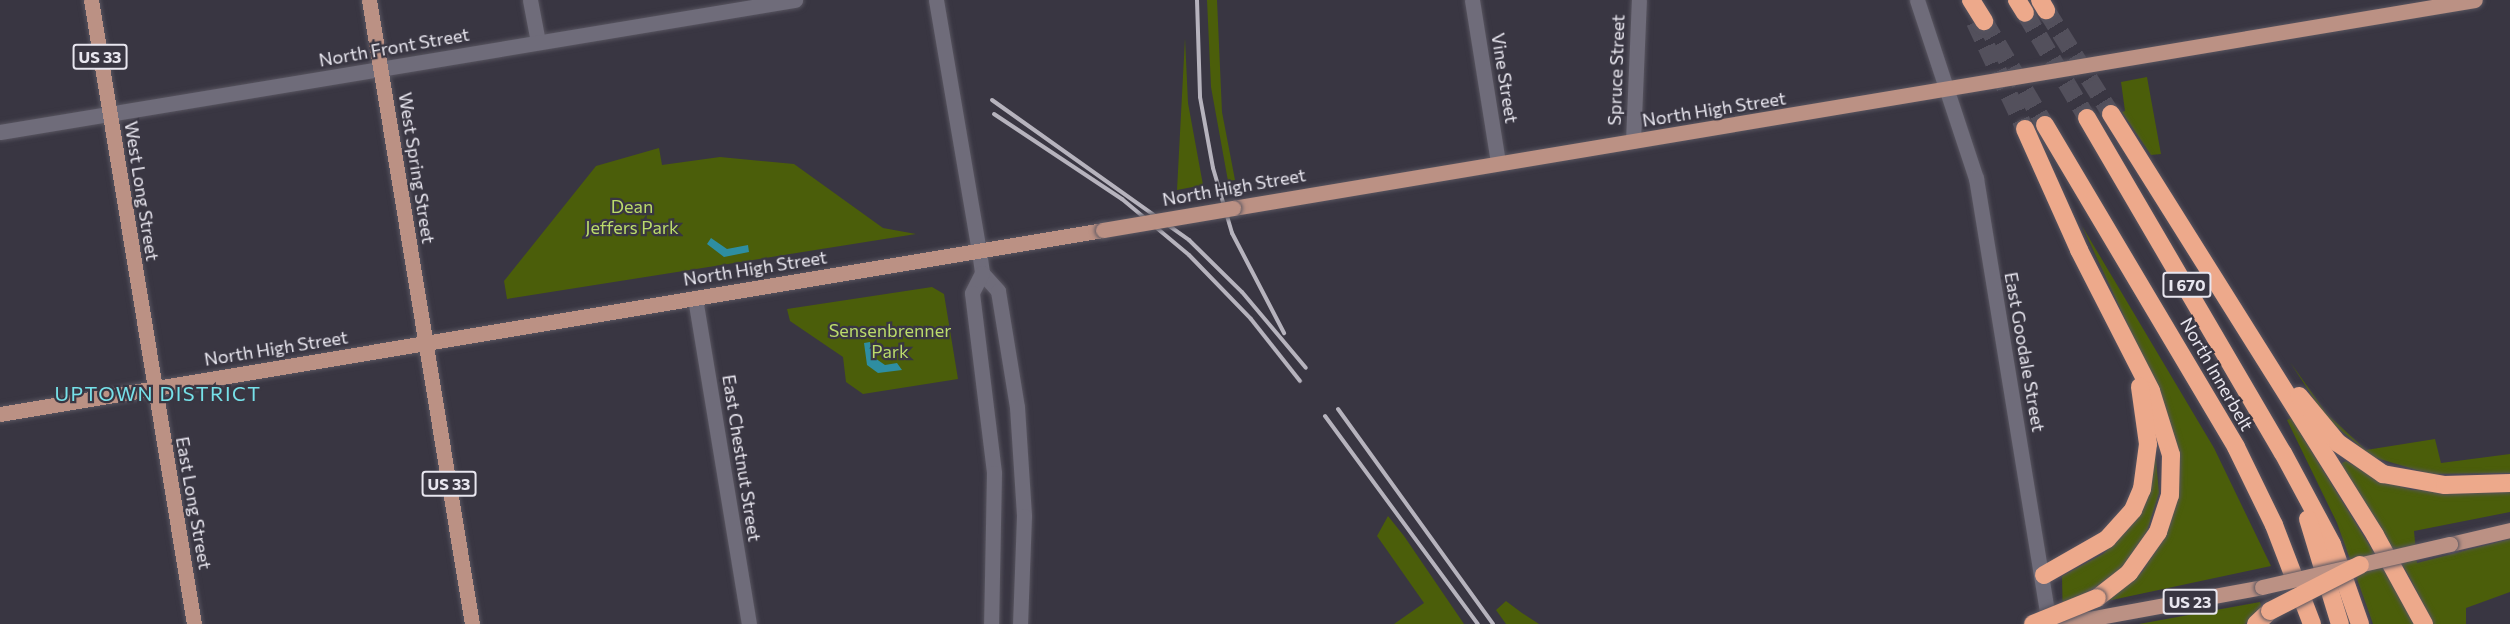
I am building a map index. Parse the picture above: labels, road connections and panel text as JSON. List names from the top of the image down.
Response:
{
  "streets": {
    "highway": ["I 670", "North Innerbelt"],
    "main road": [
      "US 33",
      "North High Street",
      "West Spring Street",
      "West Long Street",
      "East Long Street",
      "US 23"
    ],
    "street": [
      "North Front Street",
      "Spruce Street",
      "Vine Street",
      "East Goodale Street",
      "East Chestnut Street"
    ]
  },
  "crossings": [
    ["North Front Street", "West Spring Street"],
    ["North Front Street", "West Long Street"],
    ["US 33", "North High Street"],
    ["US 33", "West Spring Street"],
    ["Spruce Street", "North High Street"],
    ["Vine Street", "North High Street"],
    ["North High Street", "West Spring Street"],
    ["North High Street", "West Long Street"],
    ["North High Street", "East Goodale Street"],
    ["North High Street", "East Chestnut Street"],
    ["North High Street", "East Long Street"],
    ["West Long Street", "East Long Street"]
  ],
  "districts": ["UPTOWN DISTRICT"],
  "parks": ["Dean Jeffers Park", "Sensenbrenner Park"]
}
